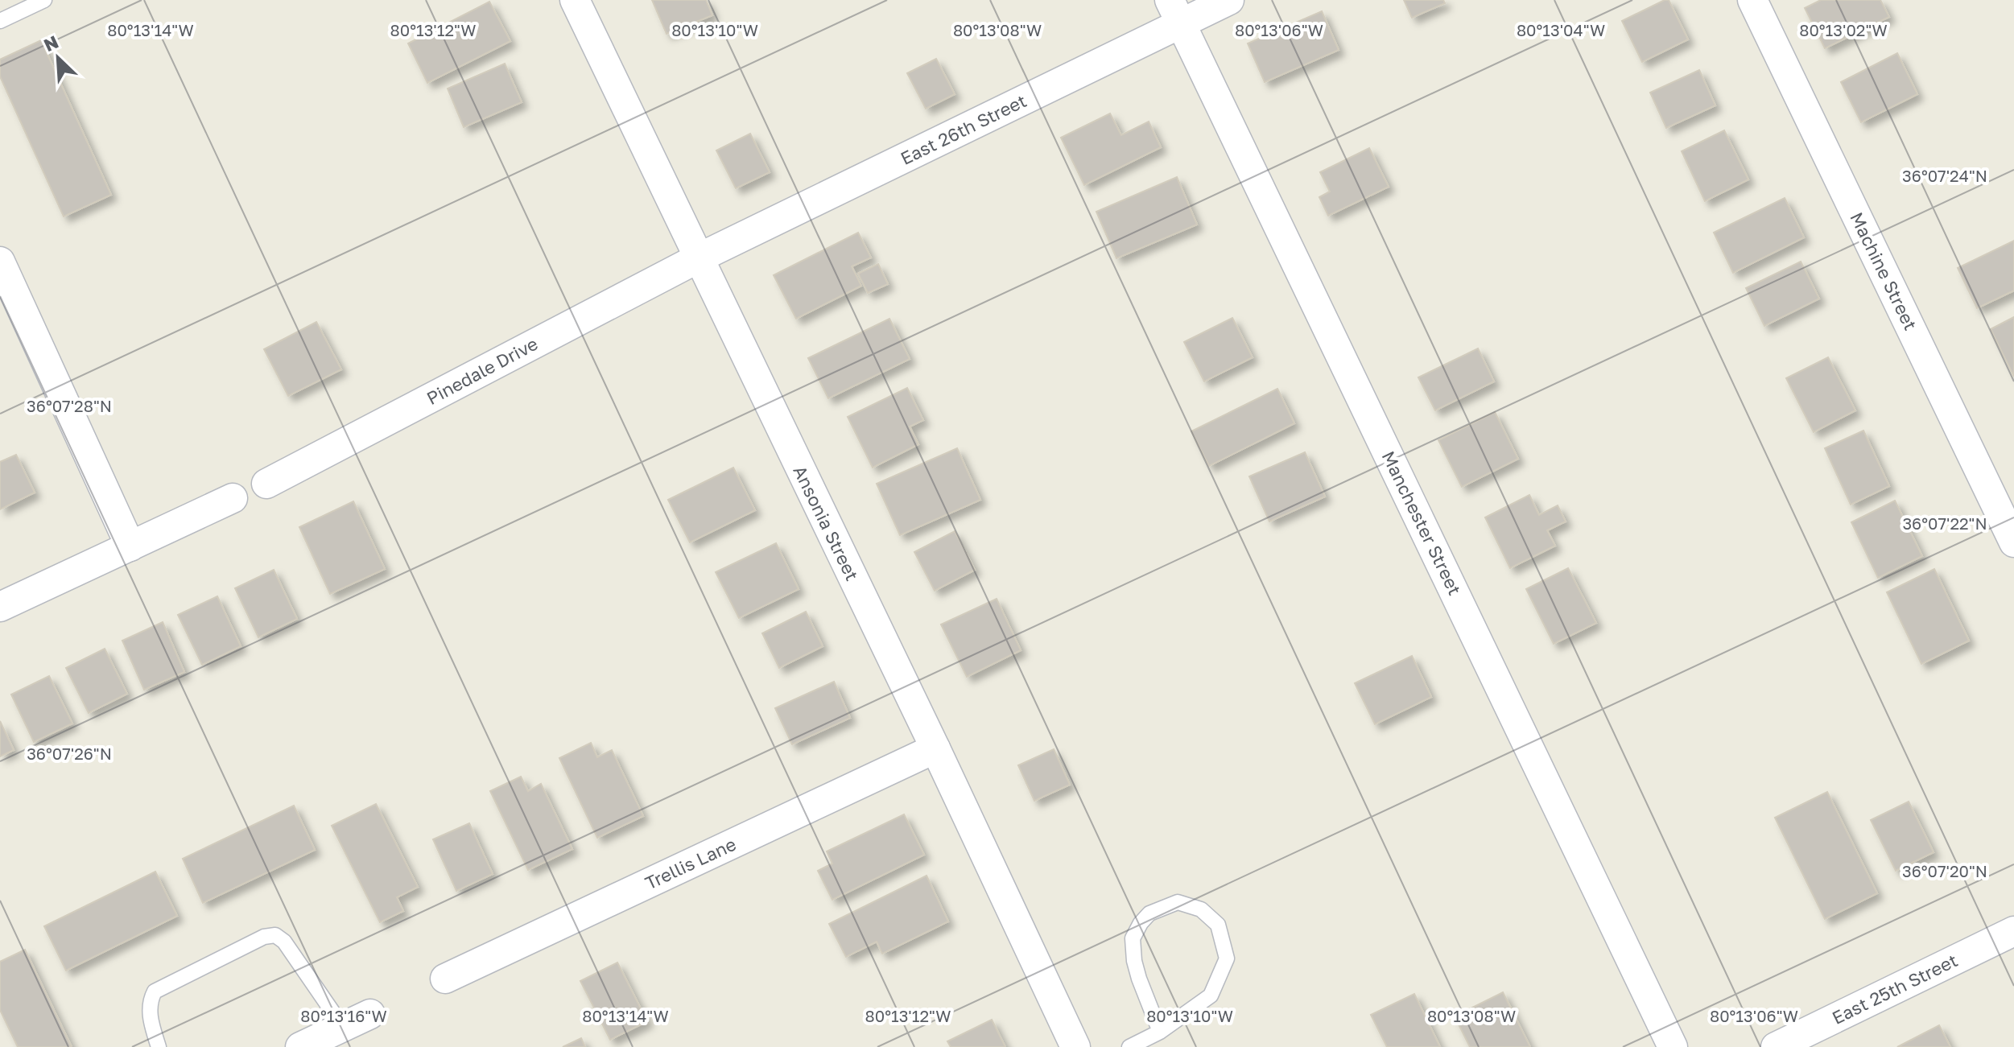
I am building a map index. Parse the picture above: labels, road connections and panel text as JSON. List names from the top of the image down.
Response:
{
  "streets": {
    "street": [
      "East 26th Street",
      "Machine Street",
      "Pinedale Drive",
      "Ansonia Street",
      "Manchester Street",
      "Trellis Lane",
      "East 25th Street"
    ]
  },
  "crossings": [
    ["East 26th Street", "Pinedale Drive"],
    ["East 26th Street", "Ansonia Street"],
    ["East 26th Street", "Manchester Street"],
    ["Pinedale Drive", "Ansonia Street"],
    ["Ansonia Street", "Trellis Lane"]
  ],
  "north": "top left",
  "coordinates": [
    "80°13'14\"W",
    "80°13'12\"W",
    "80°13'10\"W",
    "80°13'08\"W",
    "80°13'06\"W",
    "80°13'04\"W",
    "80°13'02\"W",
    "36°07'24\"N",
    "36°07'28\"N",
    "36°07'22\"N",
    "36°07'26\"N",
    "36°07'20\"N",
    "80°13'16\"W"
  ]
}
